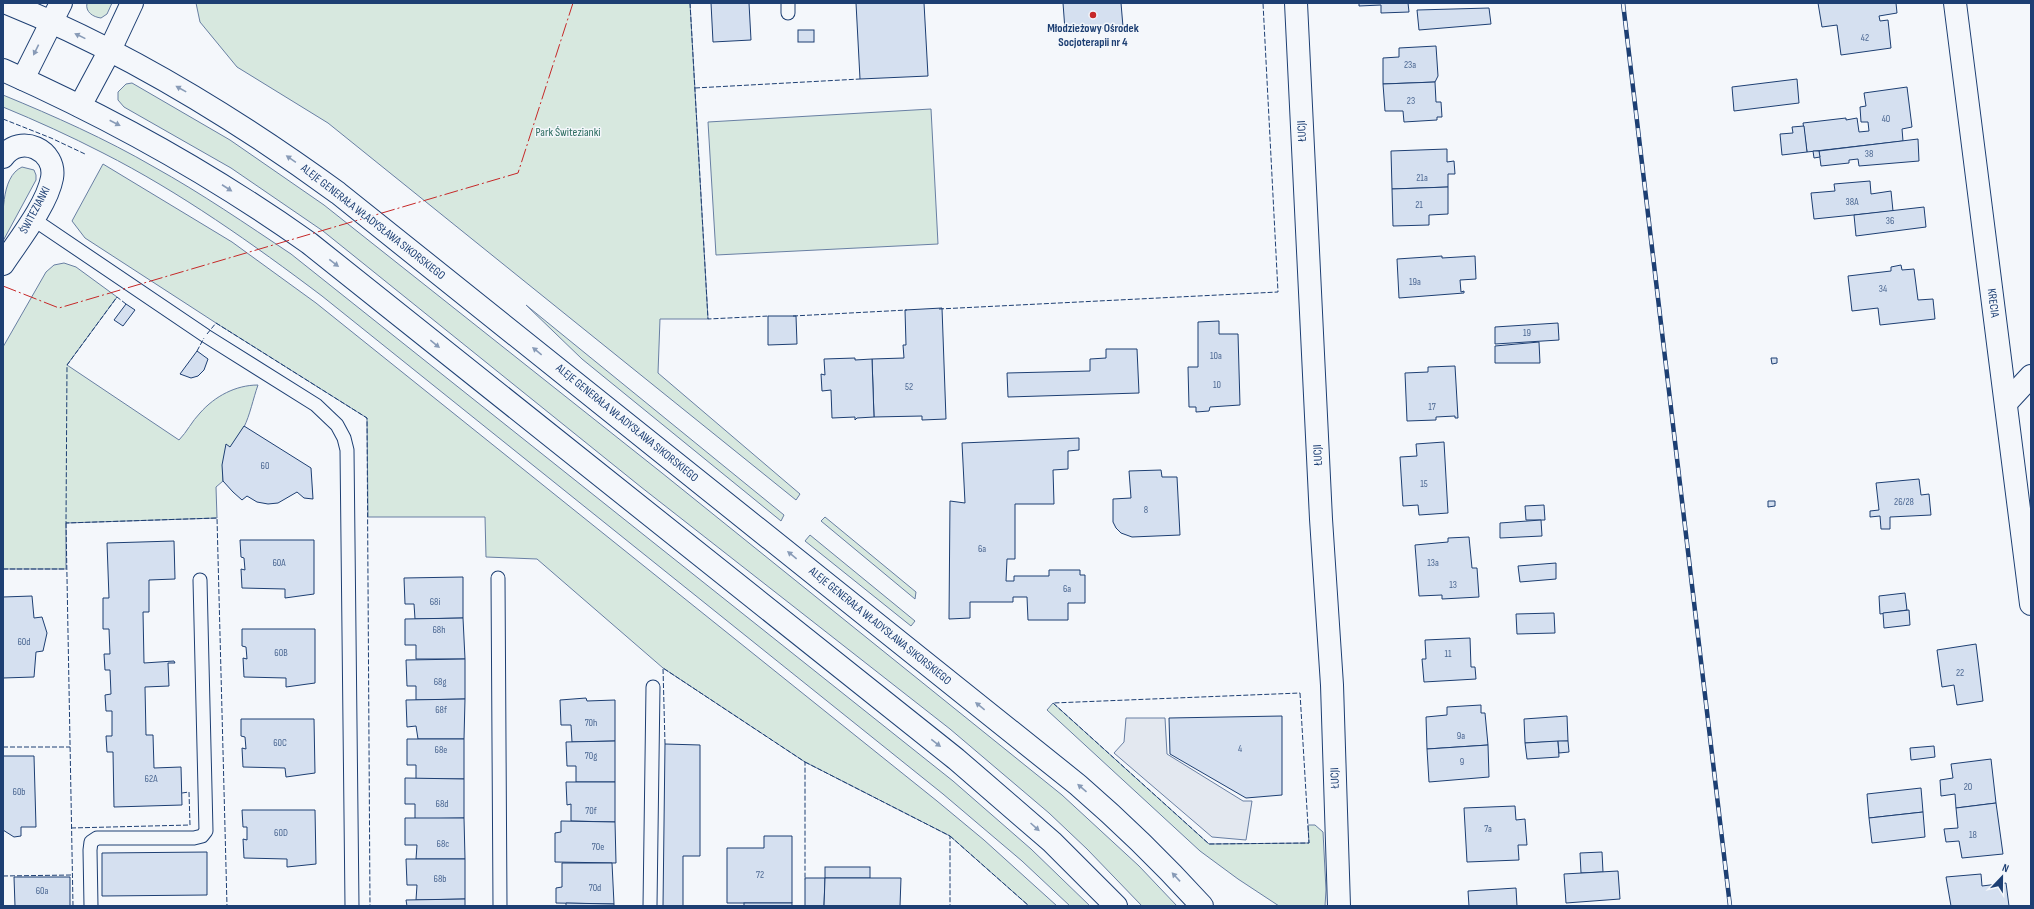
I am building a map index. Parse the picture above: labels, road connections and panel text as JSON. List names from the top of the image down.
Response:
{
  "streets": {
    "main road": [
      "ŁUCJI",
      "ŚWITEZIANKI",
      "ALEJE GENERAŁA WŁADYSŁAWA SIKORSKIEGO",
      "KRECIA"
    ]
  },
  "parks": ["Park Świtezianki"],
  "places": ["Młodzieżowy Ośrodek Socjoterapii nr 4"],
  "house_numbers": [
    "42",
    "23a",
    "23",
    "40",
    "38",
    "21a",
    "38A",
    "21",
    "36",
    "19a",
    "34",
    "19",
    "10a",
    "10",
    "52",
    "17",
    "60",
    "15",
    "26/28",
    "8",
    "6a",
    "60A",
    "13a",
    "13",
    "6a",
    "68i",
    "68h",
    "60d",
    "60B",
    "11",
    "22",
    "68g",
    "68f",
    "70h",
    "9a",
    "60C",
    "4",
    "68e",
    "70g",
    "9",
    "62A",
    "20",
    "60b",
    "68d",
    "70f",
    "7a",
    "60D",
    "18",
    "68c",
    "70e",
    "72",
    "68b",
    "70d",
    "60a"
  ],
  "north": "top"
}
